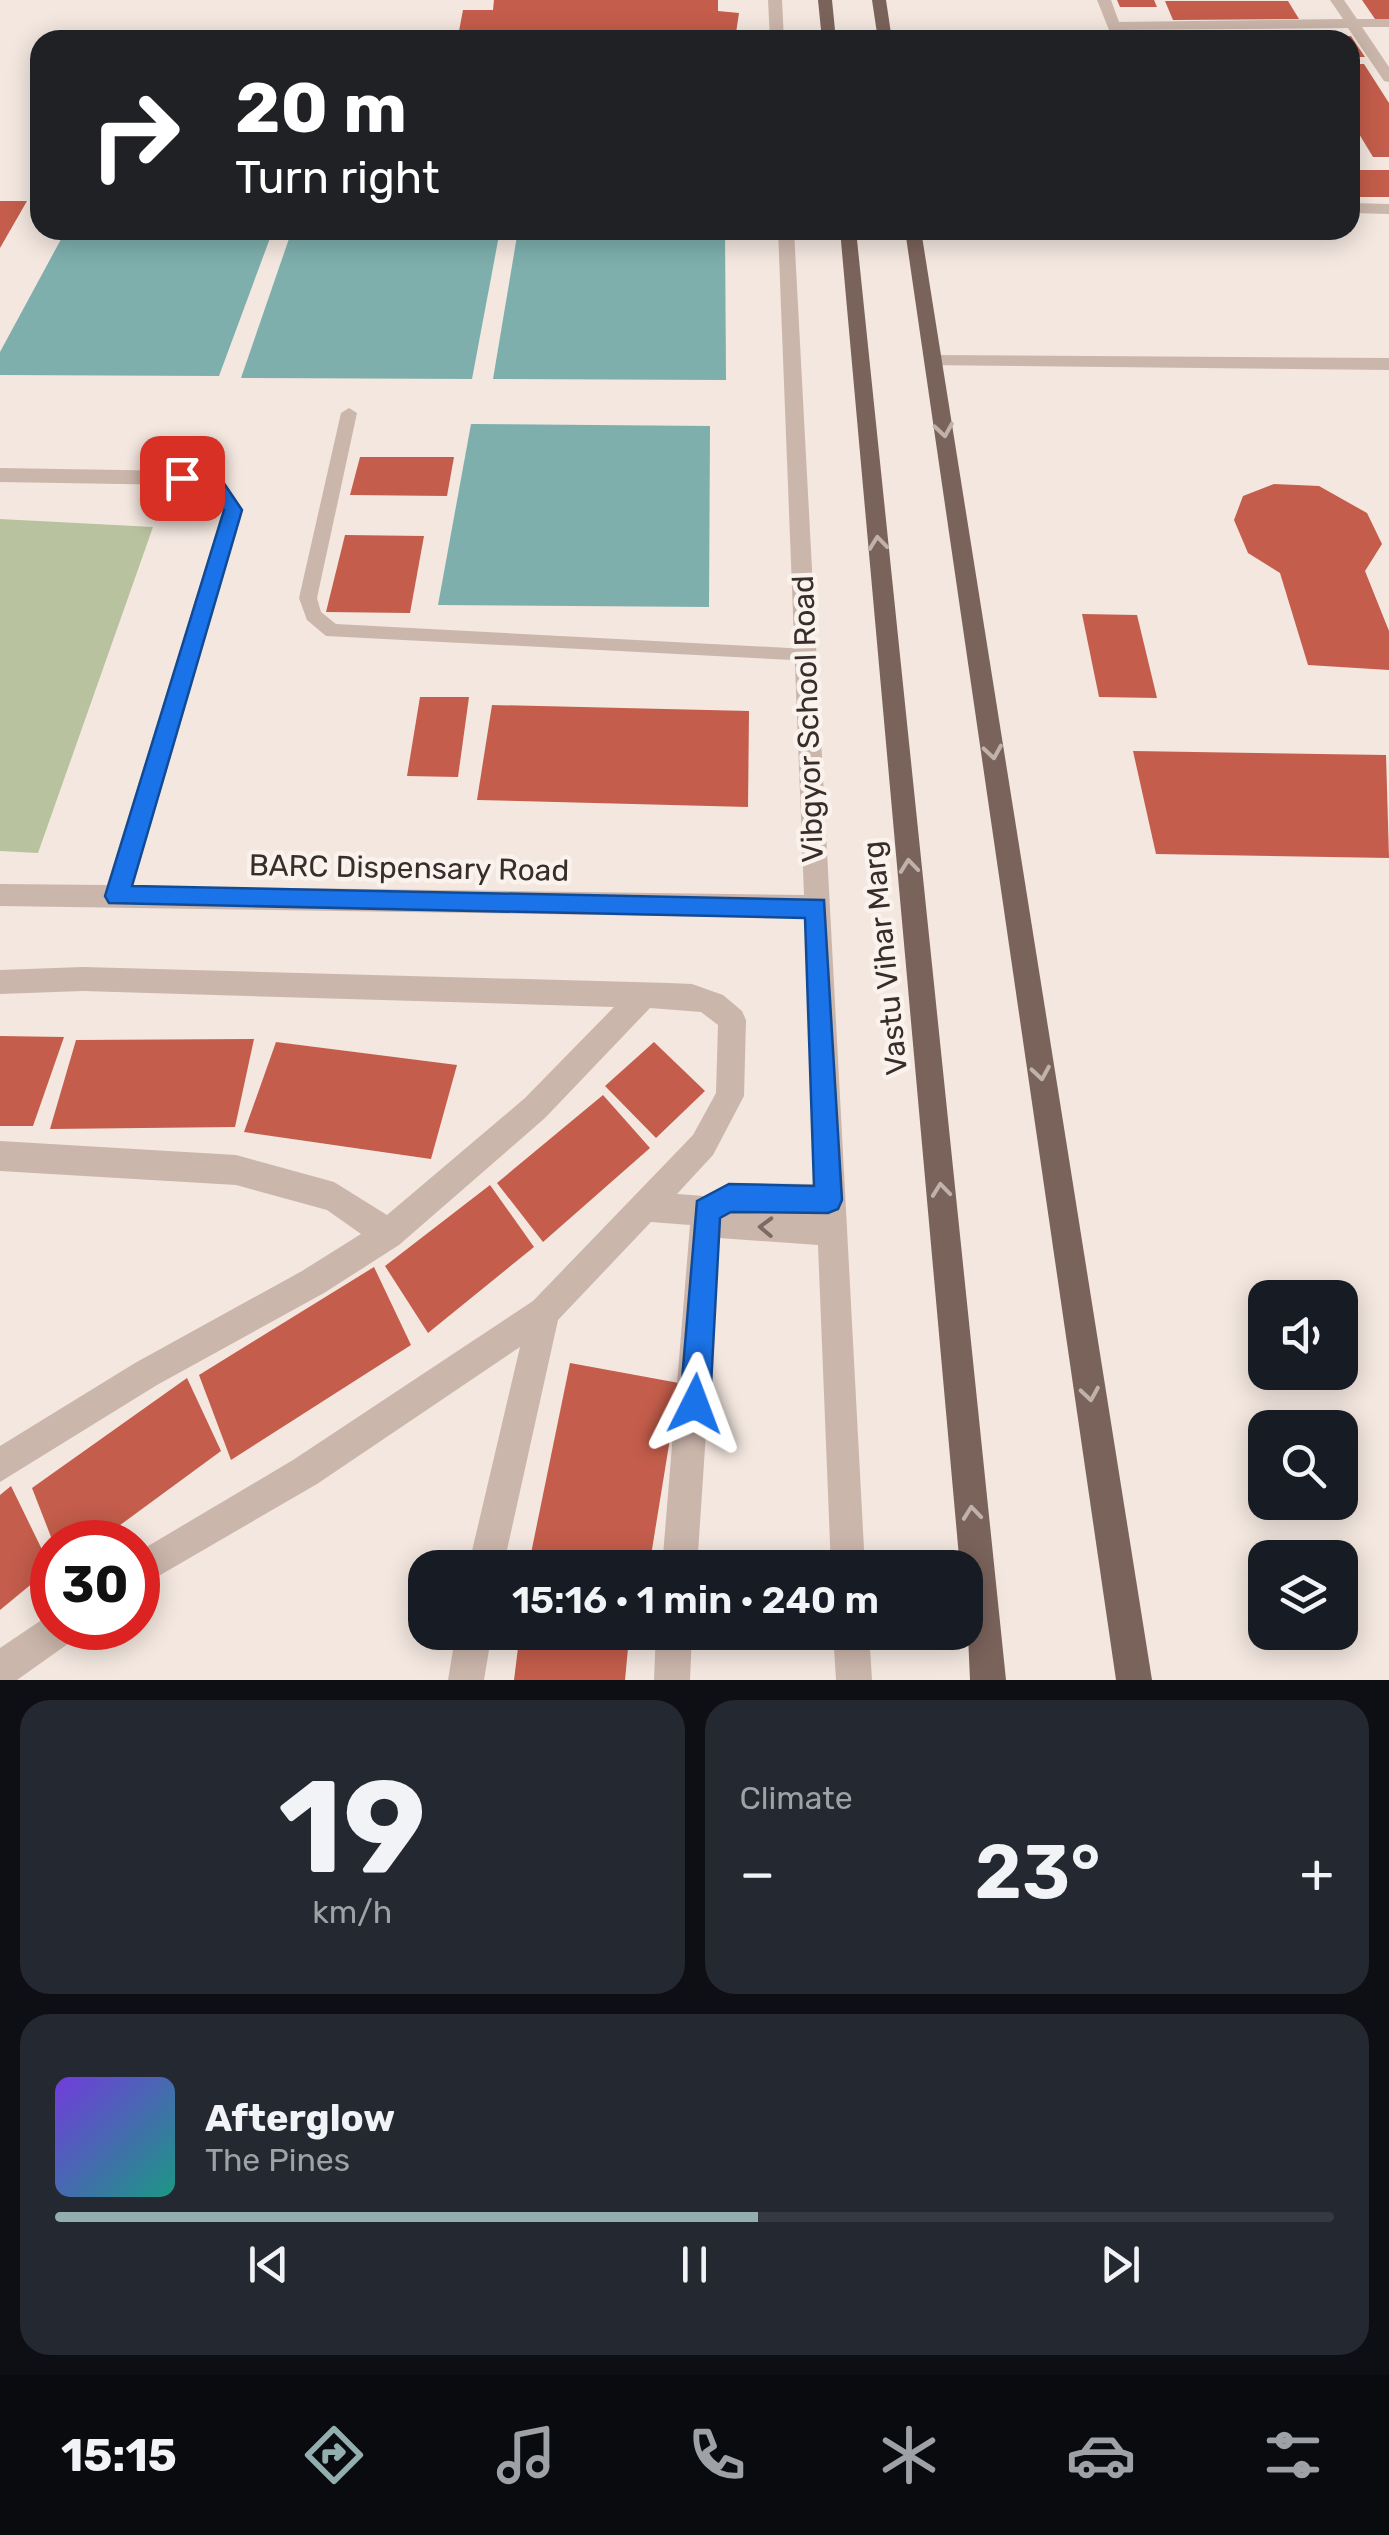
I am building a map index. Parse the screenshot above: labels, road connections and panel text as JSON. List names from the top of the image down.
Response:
{
  "streets": {
    "main road": ["Vastu Vihar Marg"],
    "street": ["Vibgyor School Road", "BARC Dispensary Road"]
  },
  "crossings": [
    ["Vibgyor School Road", "BARC Dispensary Road"]
  ],
  "page": {
    "turn": ["20 m", "Turn right"],
    "limit": "30",
    "trip": "15:16 · 1 min · 240 m",
    "tile": [
      ["19", "km/h"],
      "Climate"
    ],
    "heat": ["−", "23°", "+"],
    "song": ["Afterglow", "The Pines"],
    "tabs": "15:15"
  }
}
